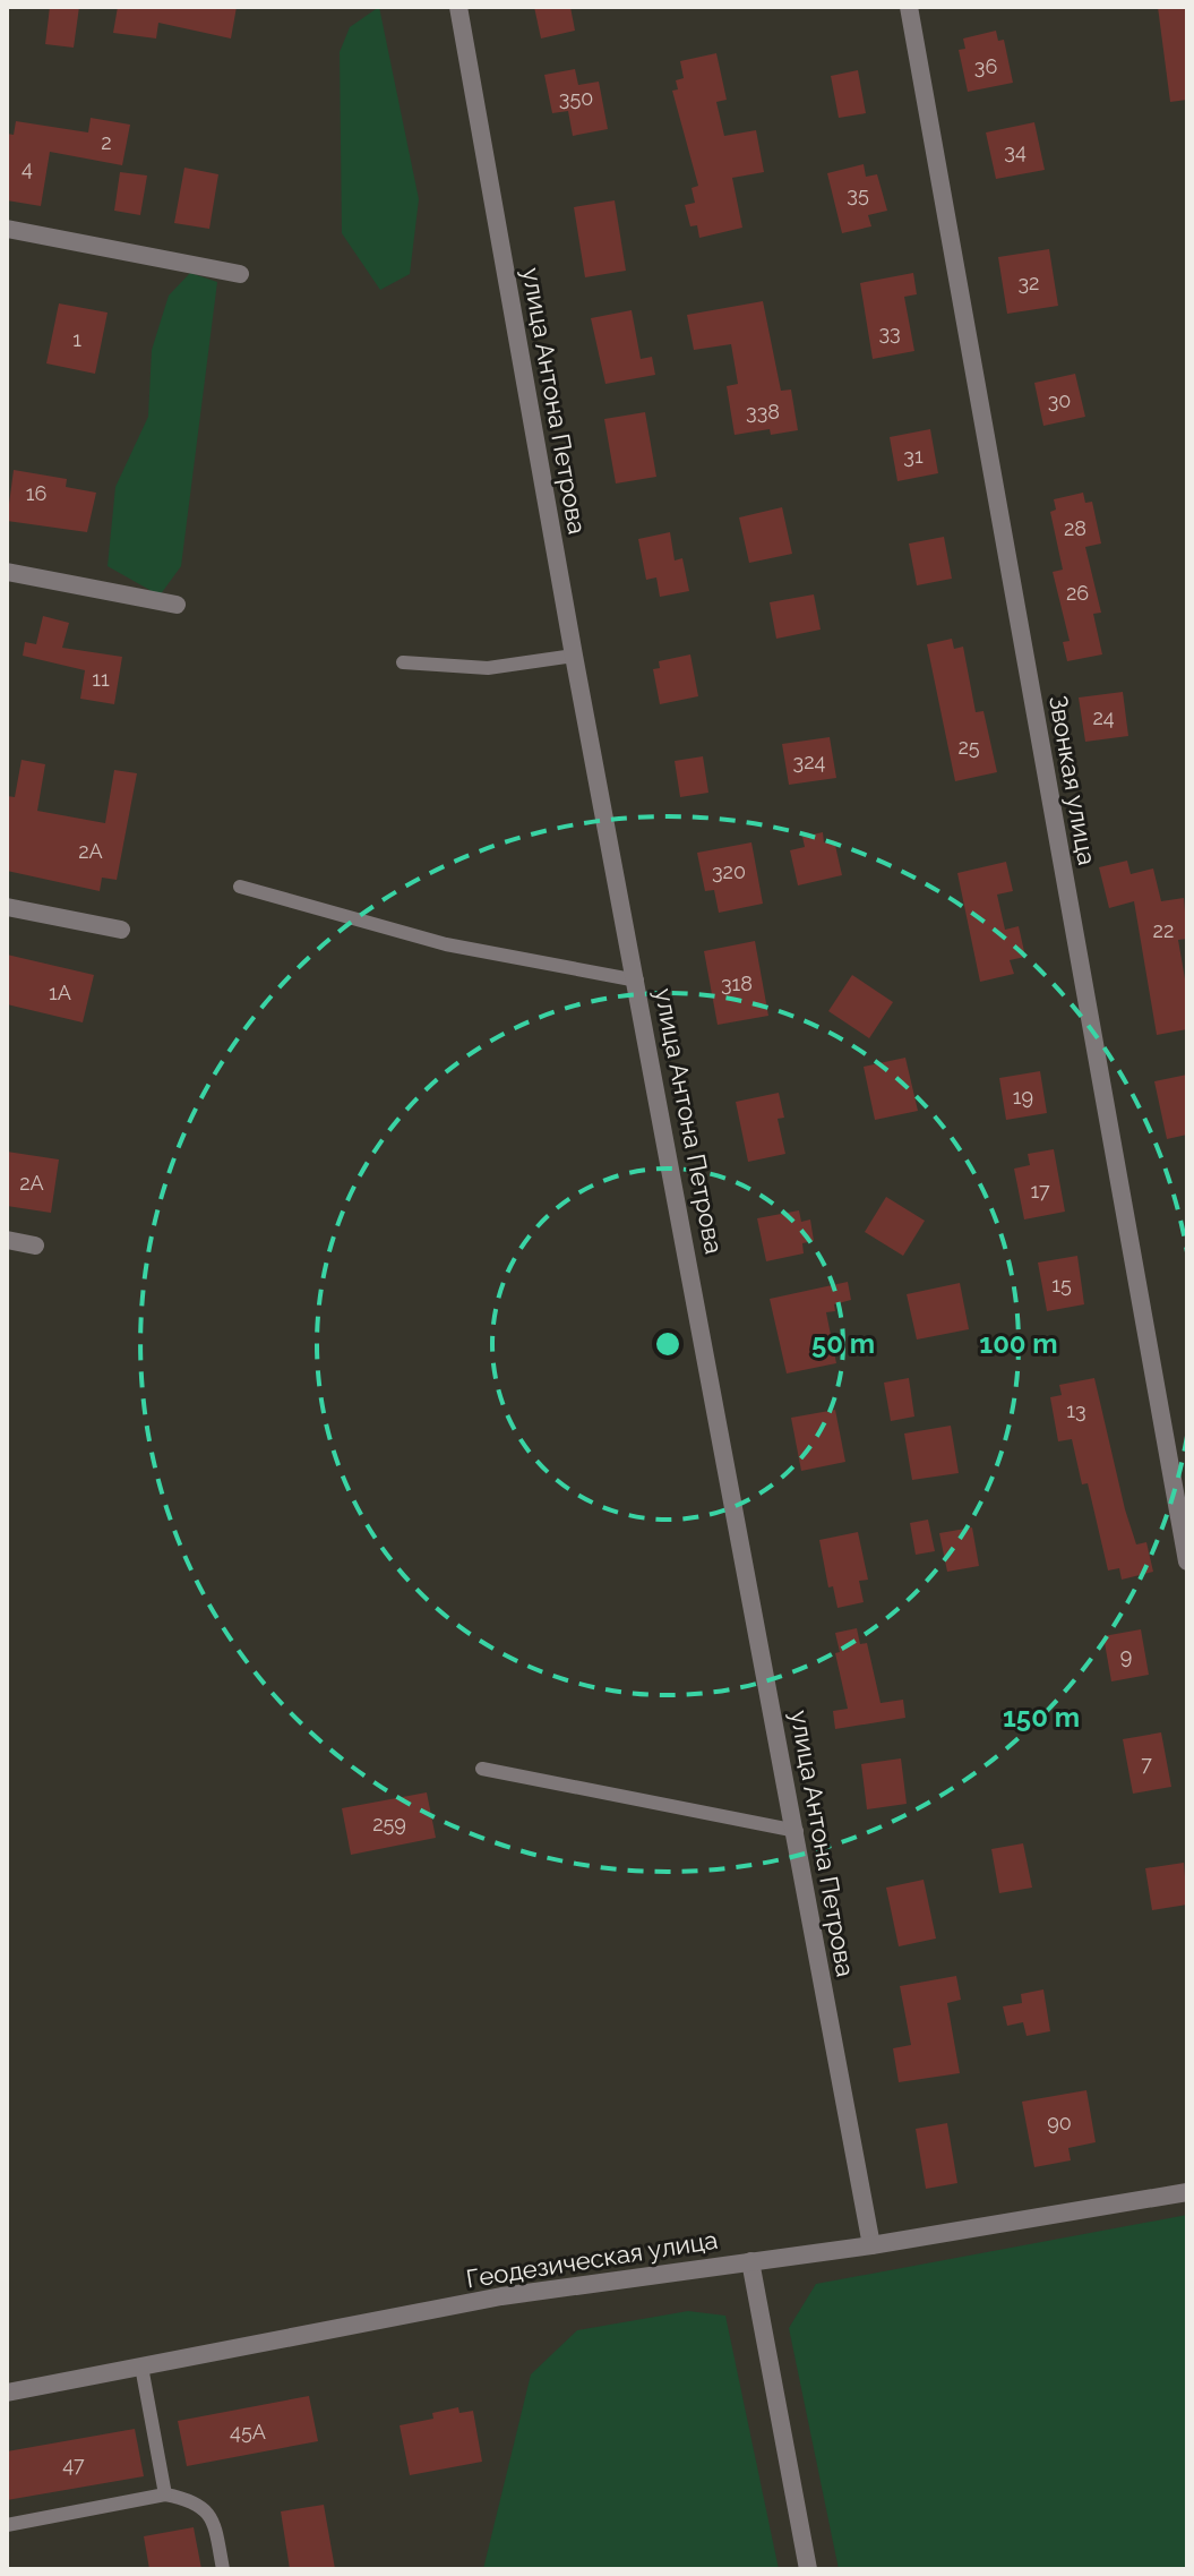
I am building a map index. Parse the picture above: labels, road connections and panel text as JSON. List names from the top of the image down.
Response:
{
  "streets": {
    "street": ["улица Антона Петрова", "Звонкая улица", "Геодезическая улица"]
  },
  "crossings": [
    ["улица Антона Петрова", "Геодезическая улица"]
  ],
  "house_numbers": [
    "36",
    "350",
    "2",
    "34",
    "4",
    "35",
    "32",
    "33",
    "1",
    "30",
    "338",
    "31",
    "16",
    "28",
    "26",
    "11",
    "24",
    "25",
    "324",
    "2А",
    "320",
    "22",
    "318",
    "1А",
    "19",
    "2А",
    "17",
    "15",
    "13",
    "9",
    "7",
    "259",
    "90",
    "45А",
    "47"
  ],
  "rings": ["50 m", "100 m", "150 m"]
}
